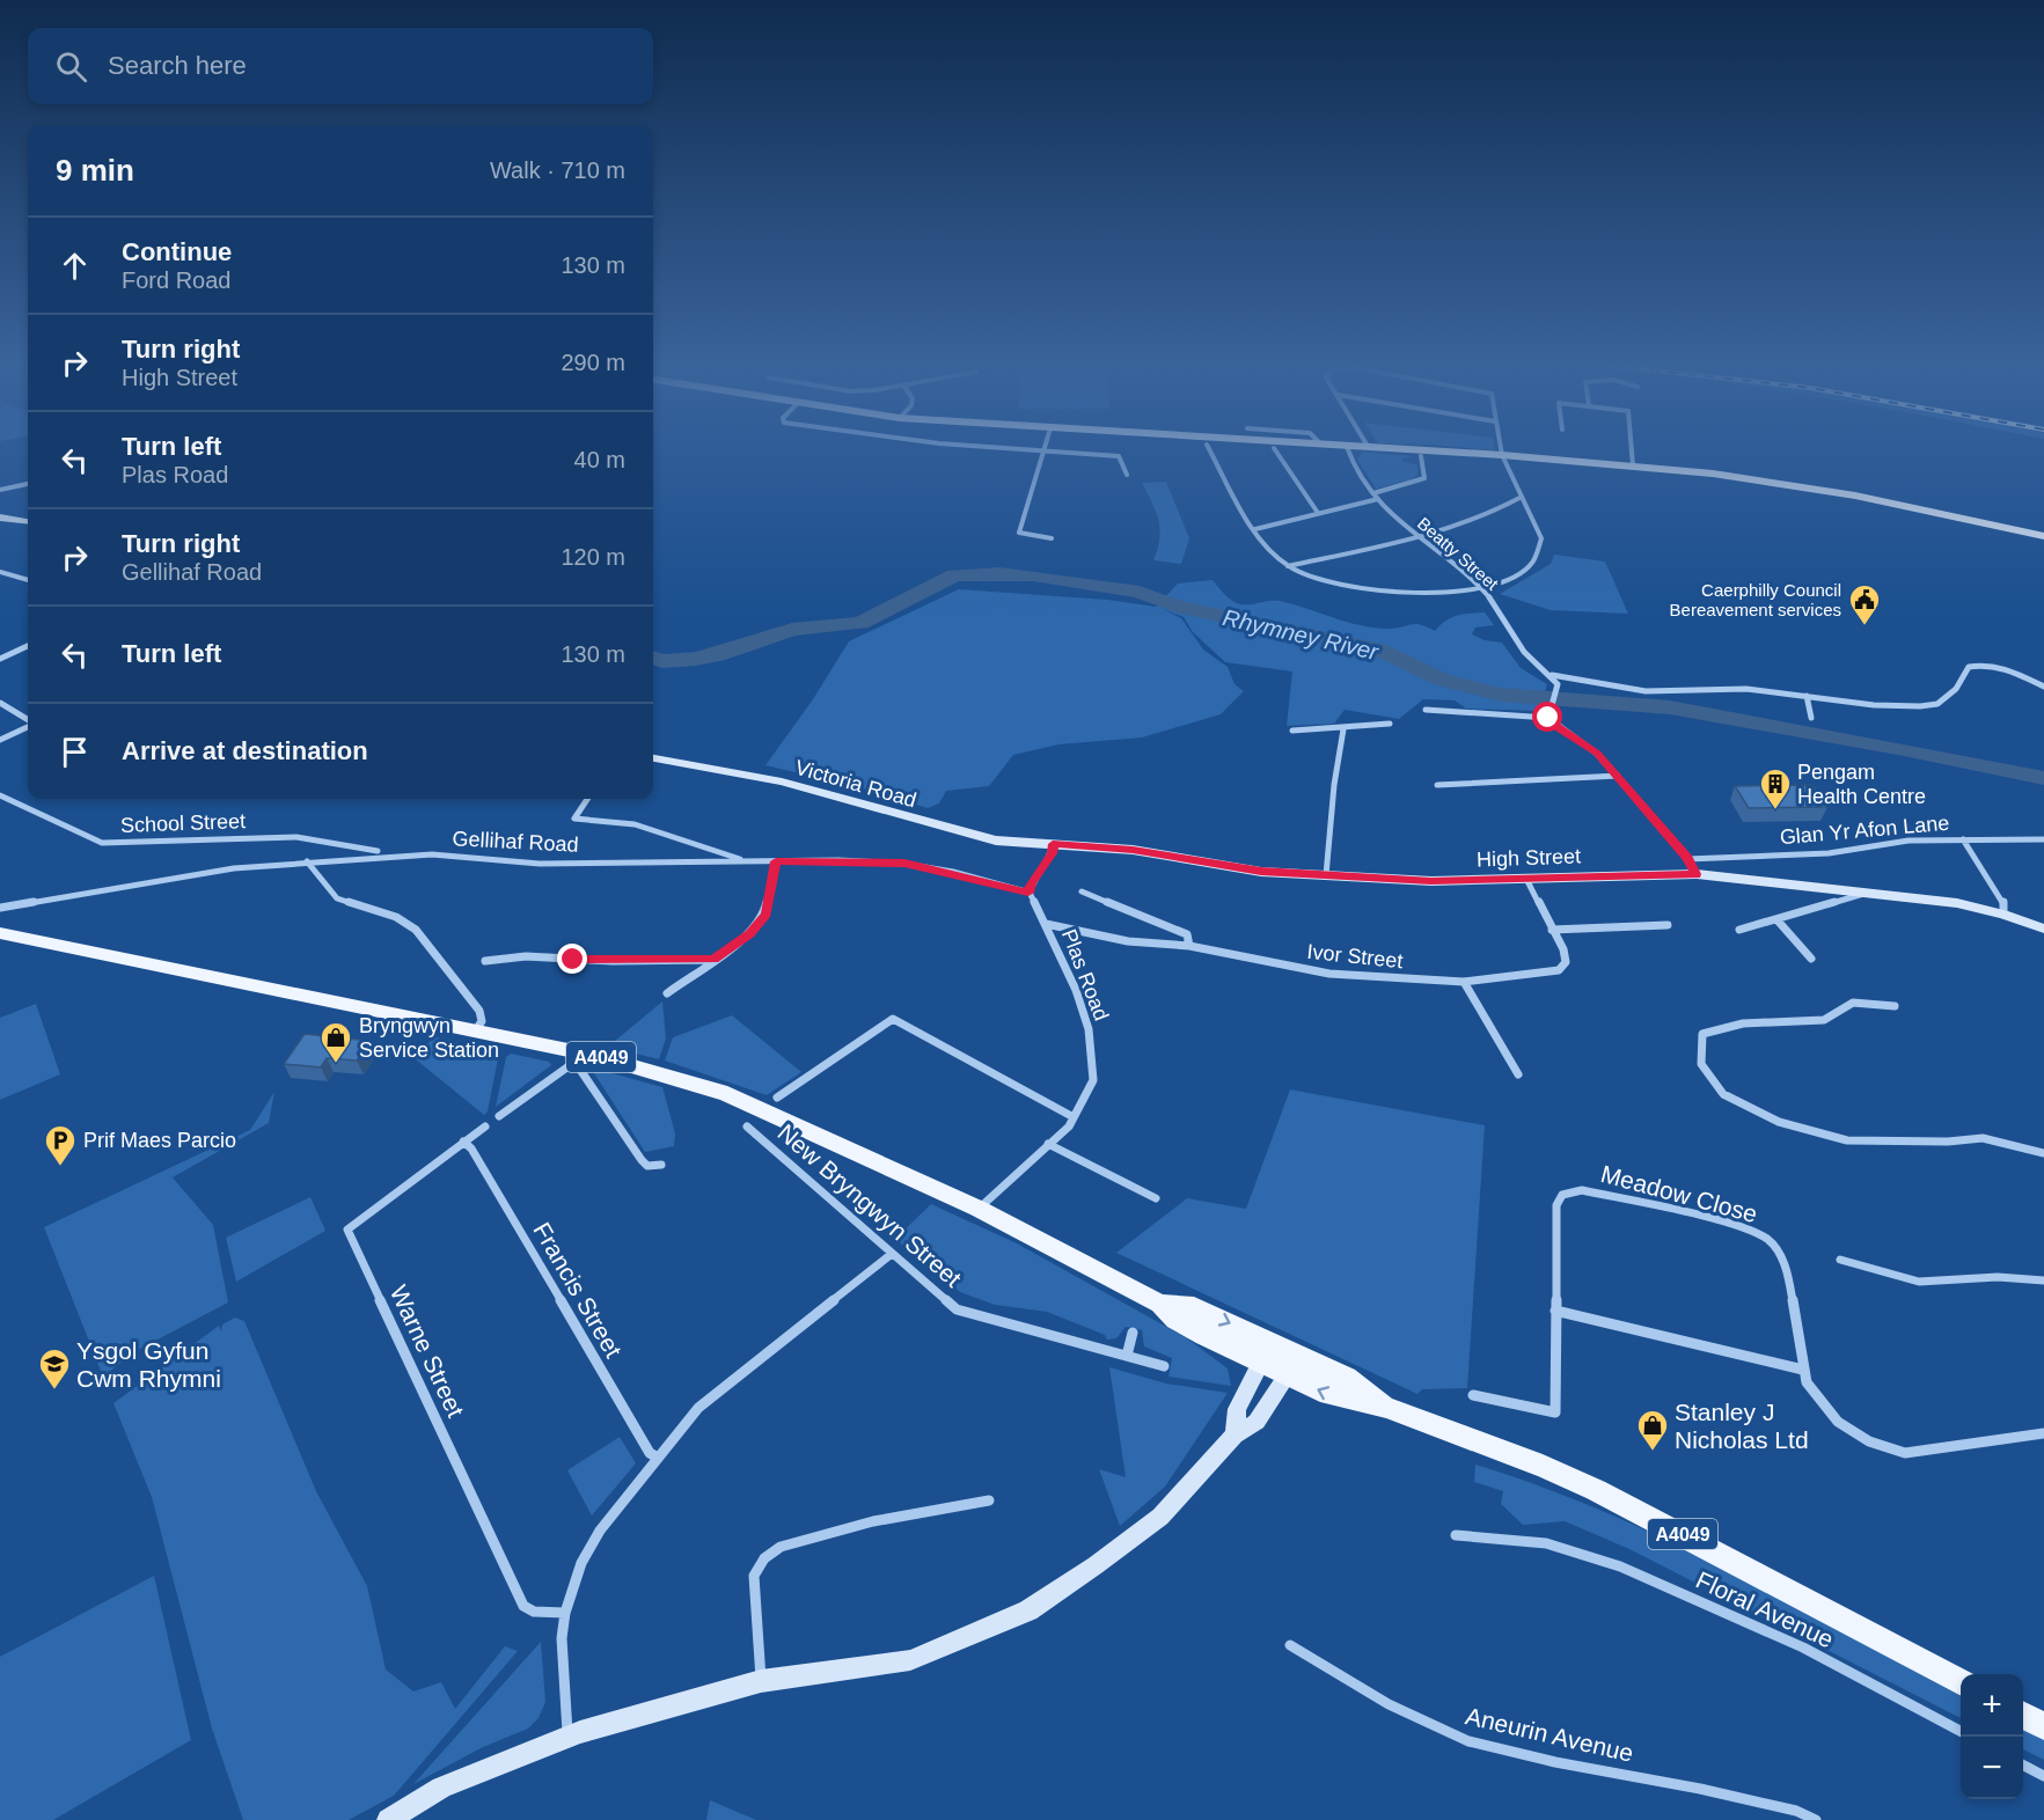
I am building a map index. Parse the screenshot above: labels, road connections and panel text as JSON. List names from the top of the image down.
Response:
{
  "streets": {
    "main road": ["Victoria Road", "High Street", "A4049"],
    "street": [
      "Beatty Street",
      "School Street",
      "Glan Yr Afon Lane",
      "Gellihaf Road",
      "Ivor Street",
      "Plas Road",
      "Meadow Close",
      "New Bryngwyn Street",
      "Francis Street",
      "Warne Street",
      "Floral Avenue",
      "Aneurin Avenue"
    ]
  },
  "crossings": [
    ["Victoria Road", "High Street"],
    ["Gellihaf Road", "Plas Road"],
    ["High Street", "Ivor Street"],
    ["Ivor Street", "Plas Road"],
    ["Plas Road", "A4049"],
    ["Francis Street", "Warne Street"]
  ],
  "water": ["Rhymney River"],
  "places": {
    "public building": ["Caerphilly Council Bereavement services"],
    "building": ["Pengam Health Centre"],
    "shop": ["Bryngwyn Service Station", "Stanley J Nicholas Ltd"],
    "parking": ["Prif Maes Parcio"],
    "school or university": ["Ysgol Gyfun Cwm Rhymni"]
  },
  "page": {
    "search": "Search here",
    "heading": ["9 min", "Walk · 710 m"],
    "list": [
      ["Continue", "Ford Road", "130 m"],
      ["Turn right", "High Street", "290 m"],
      ["Turn left", "Plas Road", "40 m"],
      ["Turn right", "Gellihaf Road", "120 m"],
      ["Turn left", "130 m"],
      "Arrive at destination"
    ],
    "map_buttons": ["+", "−"]
  }
}
